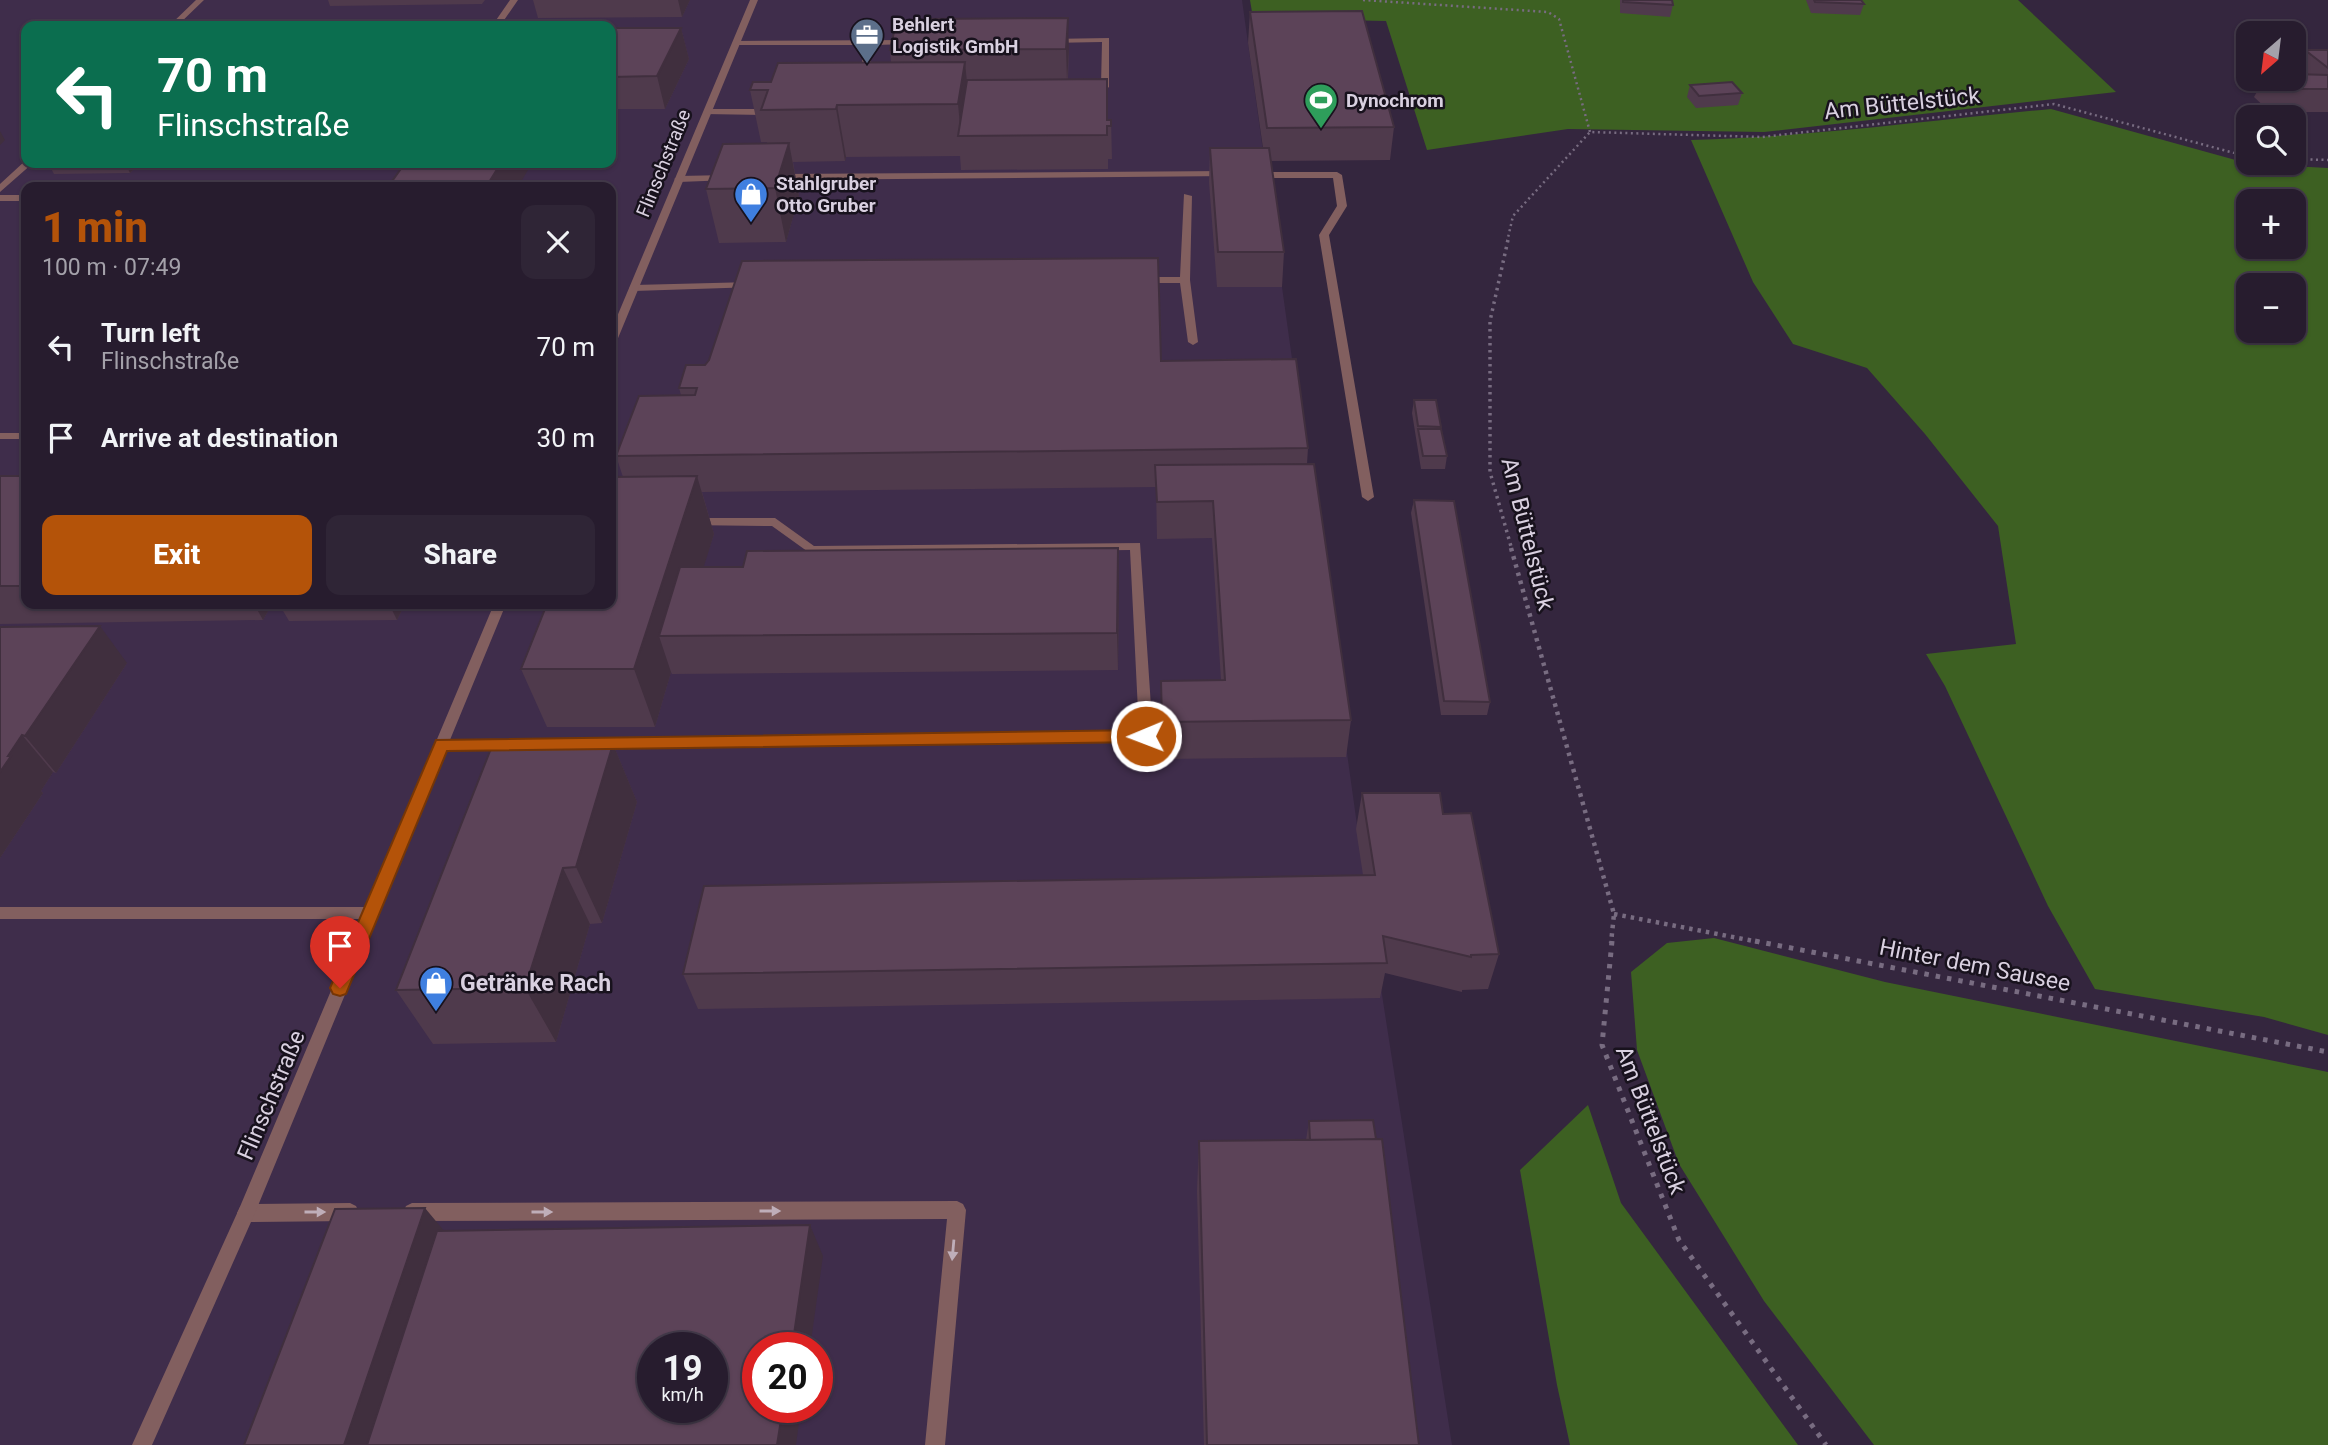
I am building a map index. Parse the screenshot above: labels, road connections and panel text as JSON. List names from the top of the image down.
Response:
{
  "streets": {
    "street": ["Flinschstraße"],
    "path": ["Am Büttelstück", "Hinter dem Sausee"]
  },
  "crossings": [
    ["Am Büttelstück", "Hinter dem Sausee"]
  ],
  "places": {
    "office": ["Behlert Logistik GmbH"],
    "sports": ["Dynochrom"],
    "shop": ["Stahlgruber Otto Gruber", "Getränke Rach"]
  },
  "north": "bottom left",
  "page": {
    "map_buttons": ["+", "−"],
    "turn": ["70 m", "Flinschstraße"],
    "heading": ["1 min", "100 m · 07:49"],
    "list": [
      {
        "name": "Turn left",
        "note": "Flinschstraße",
        "value": "70 m"
      },
      {
        "name": "Arrive at destination",
        "value": "30 m"
      }
    ],
    "buttons": ["Exit", "Share"],
    "speed": "19 km/h",
    "limit": "20"
  }
}
